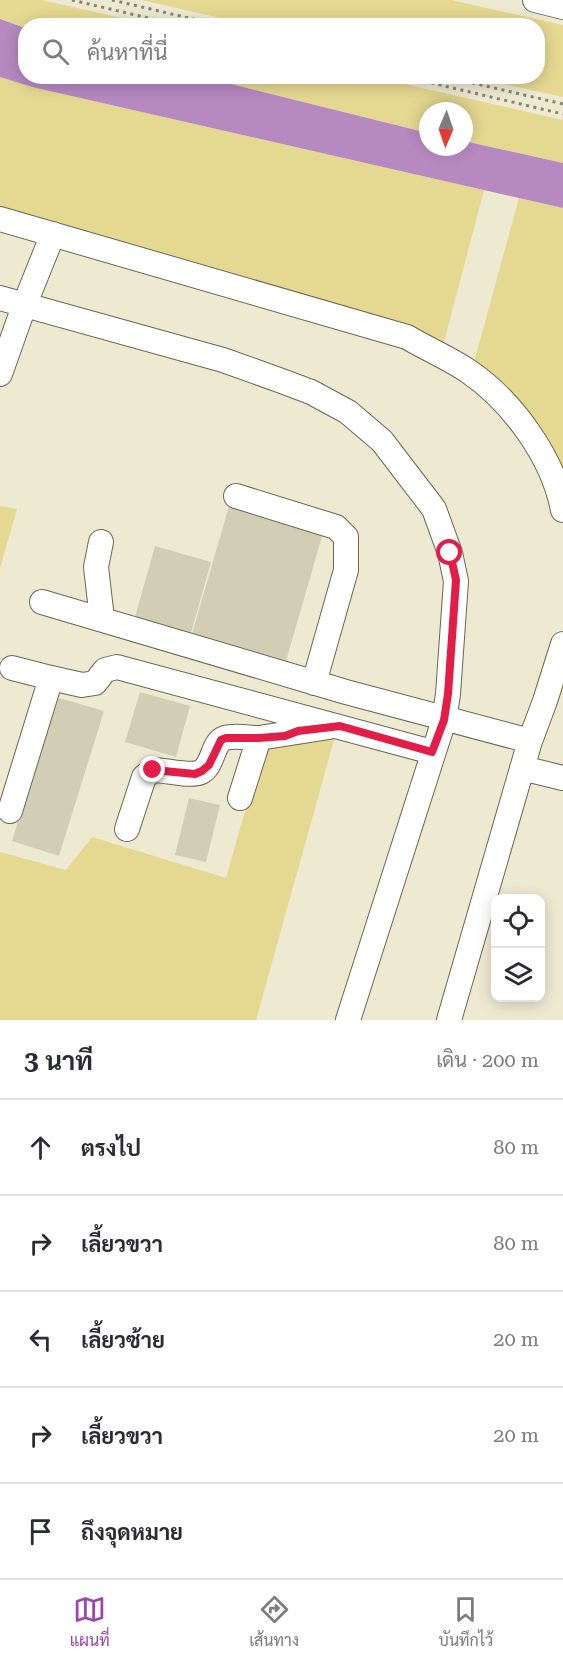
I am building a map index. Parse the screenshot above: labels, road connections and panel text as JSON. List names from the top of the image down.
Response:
{
  "north": "bottom",
  "page": {
    "search": "ค้นหาที่นี่",
    "heading": ["3 นาที", "เดิน · 200 m"],
    "list": [
      ["ตรงไป", "80 m"],
      ["เลี้ยวขวา", "80 m"],
      ["เลี้ยวซ้าย", "20 m"],
      ["เลี้ยวขวา", "20 m"],
      "ถึงจุดหมาย"
    ],
    "nav": ["แผนที่", "เส้นทาง", "บันทึกไว้"]
  }
}
